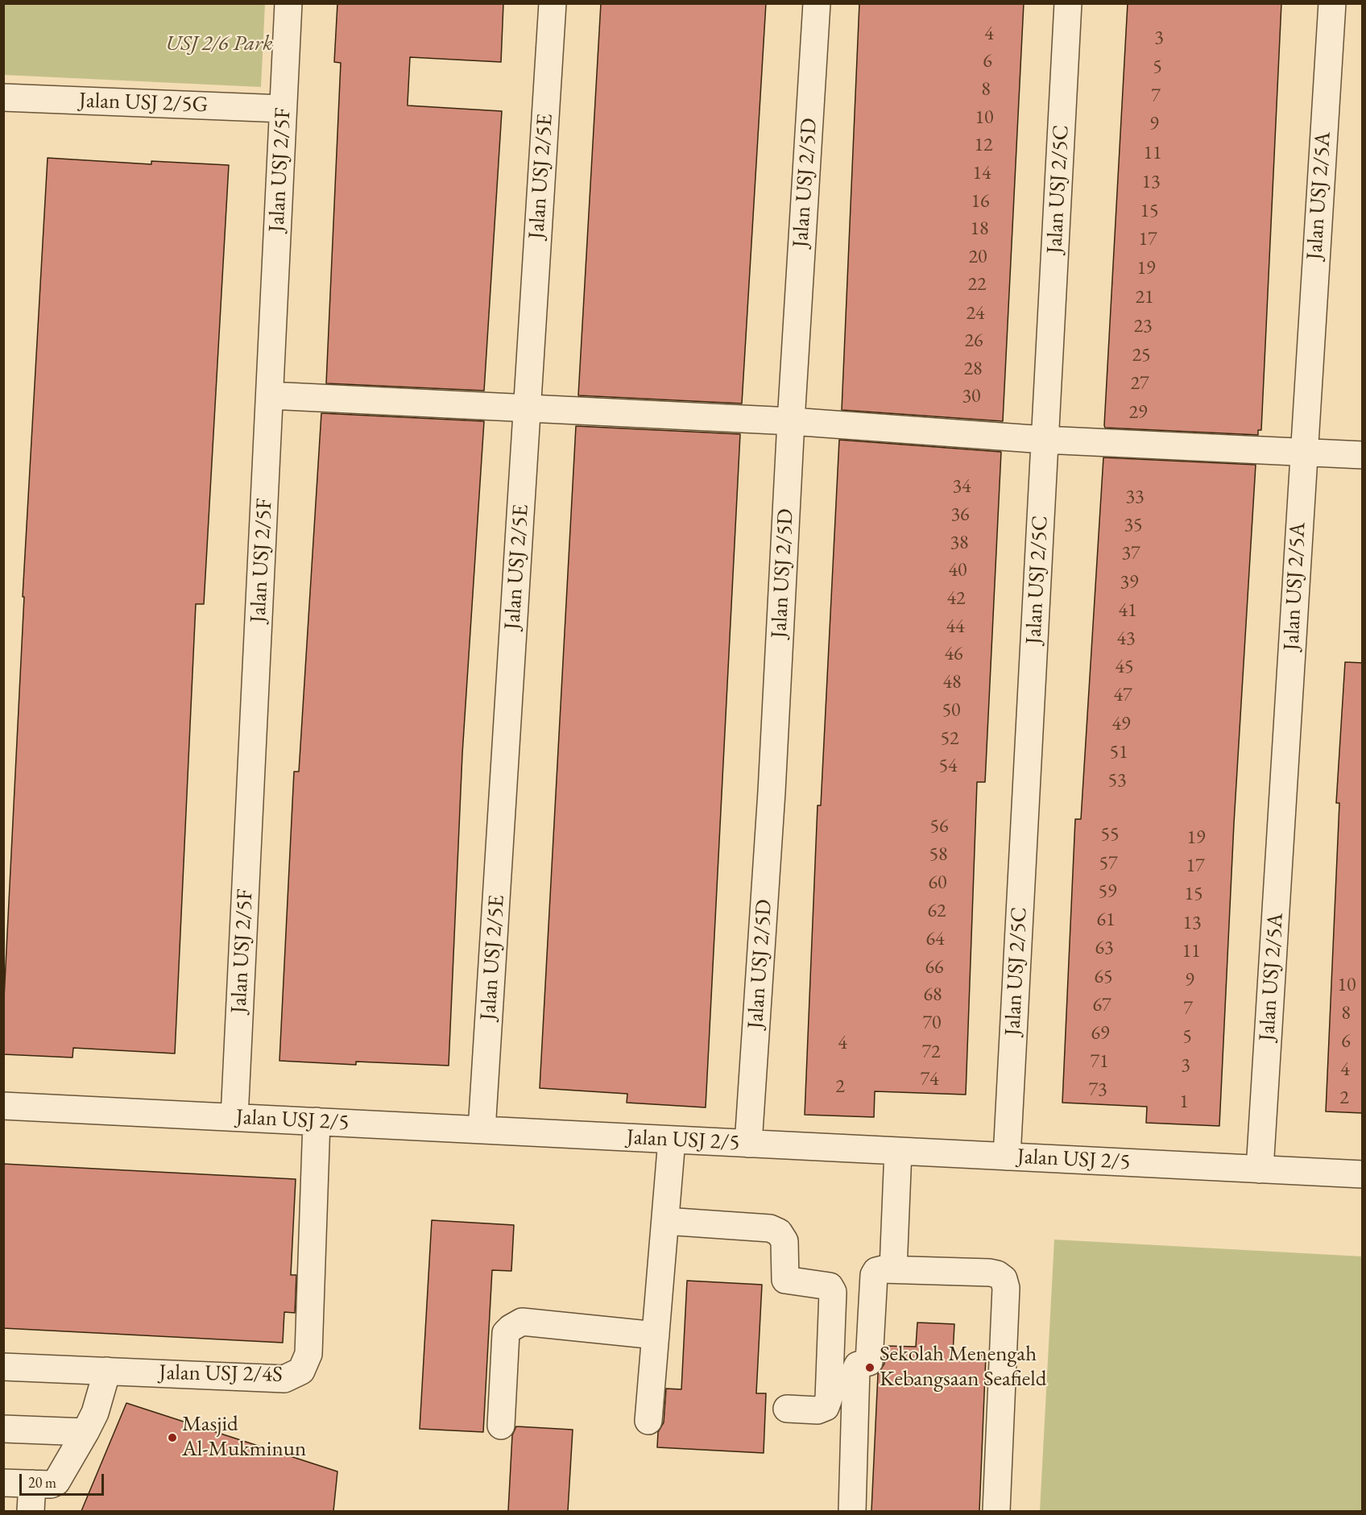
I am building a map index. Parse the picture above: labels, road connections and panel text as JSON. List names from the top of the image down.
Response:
{
  "streets": {
    "street": [
      "Jalan USJ 2/5G",
      "Jalan USJ 2/5F",
      "Jalan USJ 2/5E",
      "Jalan USJ 2/5D",
      "Jalan USJ 2/5C",
      "Jalan USJ 2/5A",
      "Jalan USJ 2/5",
      "Jalan USJ 2/4S"
    ]
  },
  "crossings": [
    ["Jalan USJ 2/5G", "Jalan USJ 2/5F"],
    ["Jalan USJ 2/5F", "Jalan USJ 2/5"],
    ["Jalan USJ 2/5E", "Jalan USJ 2/5"],
    ["Jalan USJ 2/5D", "Jalan USJ 2/5"],
    ["Jalan USJ 2/5C", "Jalan USJ 2/5"],
    ["Jalan USJ 2/5A", "Jalan USJ 2/5"],
    ["Jalan USJ 2/5", "Jalan USJ 2/4S"]
  ],
  "parks": ["USJ 2/6 Park"],
  "places": ["Sekolah Menengah Kebangsaan Seafield", "Masjid Al-Mukminun"],
  "house_numbers": [
    "4",
    "3",
    "6",
    "5",
    "8",
    "7",
    "10",
    "9",
    "12",
    "11",
    "14",
    "13",
    "16",
    "15",
    "18",
    "17",
    "20",
    "19",
    "22",
    "21",
    "24",
    "23",
    "26",
    "25",
    "28",
    "27",
    "30",
    "29",
    "34",
    "33",
    "36",
    "35",
    "38",
    "37",
    "40",
    "39",
    "42",
    "41",
    "44",
    "43",
    "46",
    "45",
    "48",
    "47",
    "50",
    "49",
    "52",
    "51",
    "54",
    "53",
    "56",
    "55",
    "19",
    "58",
    "57",
    "17",
    "60",
    "59",
    "15",
    "62",
    "61",
    "13",
    "64",
    "63",
    "11",
    "66",
    "65",
    "9",
    "10",
    "68",
    "67",
    "7",
    "8",
    "70",
    "69",
    "5",
    "6",
    "4",
    "72",
    "71",
    "3",
    "4",
    "74",
    "2",
    "73",
    "2",
    "1"
  ],
  "scale_bar": "20 m"
}
